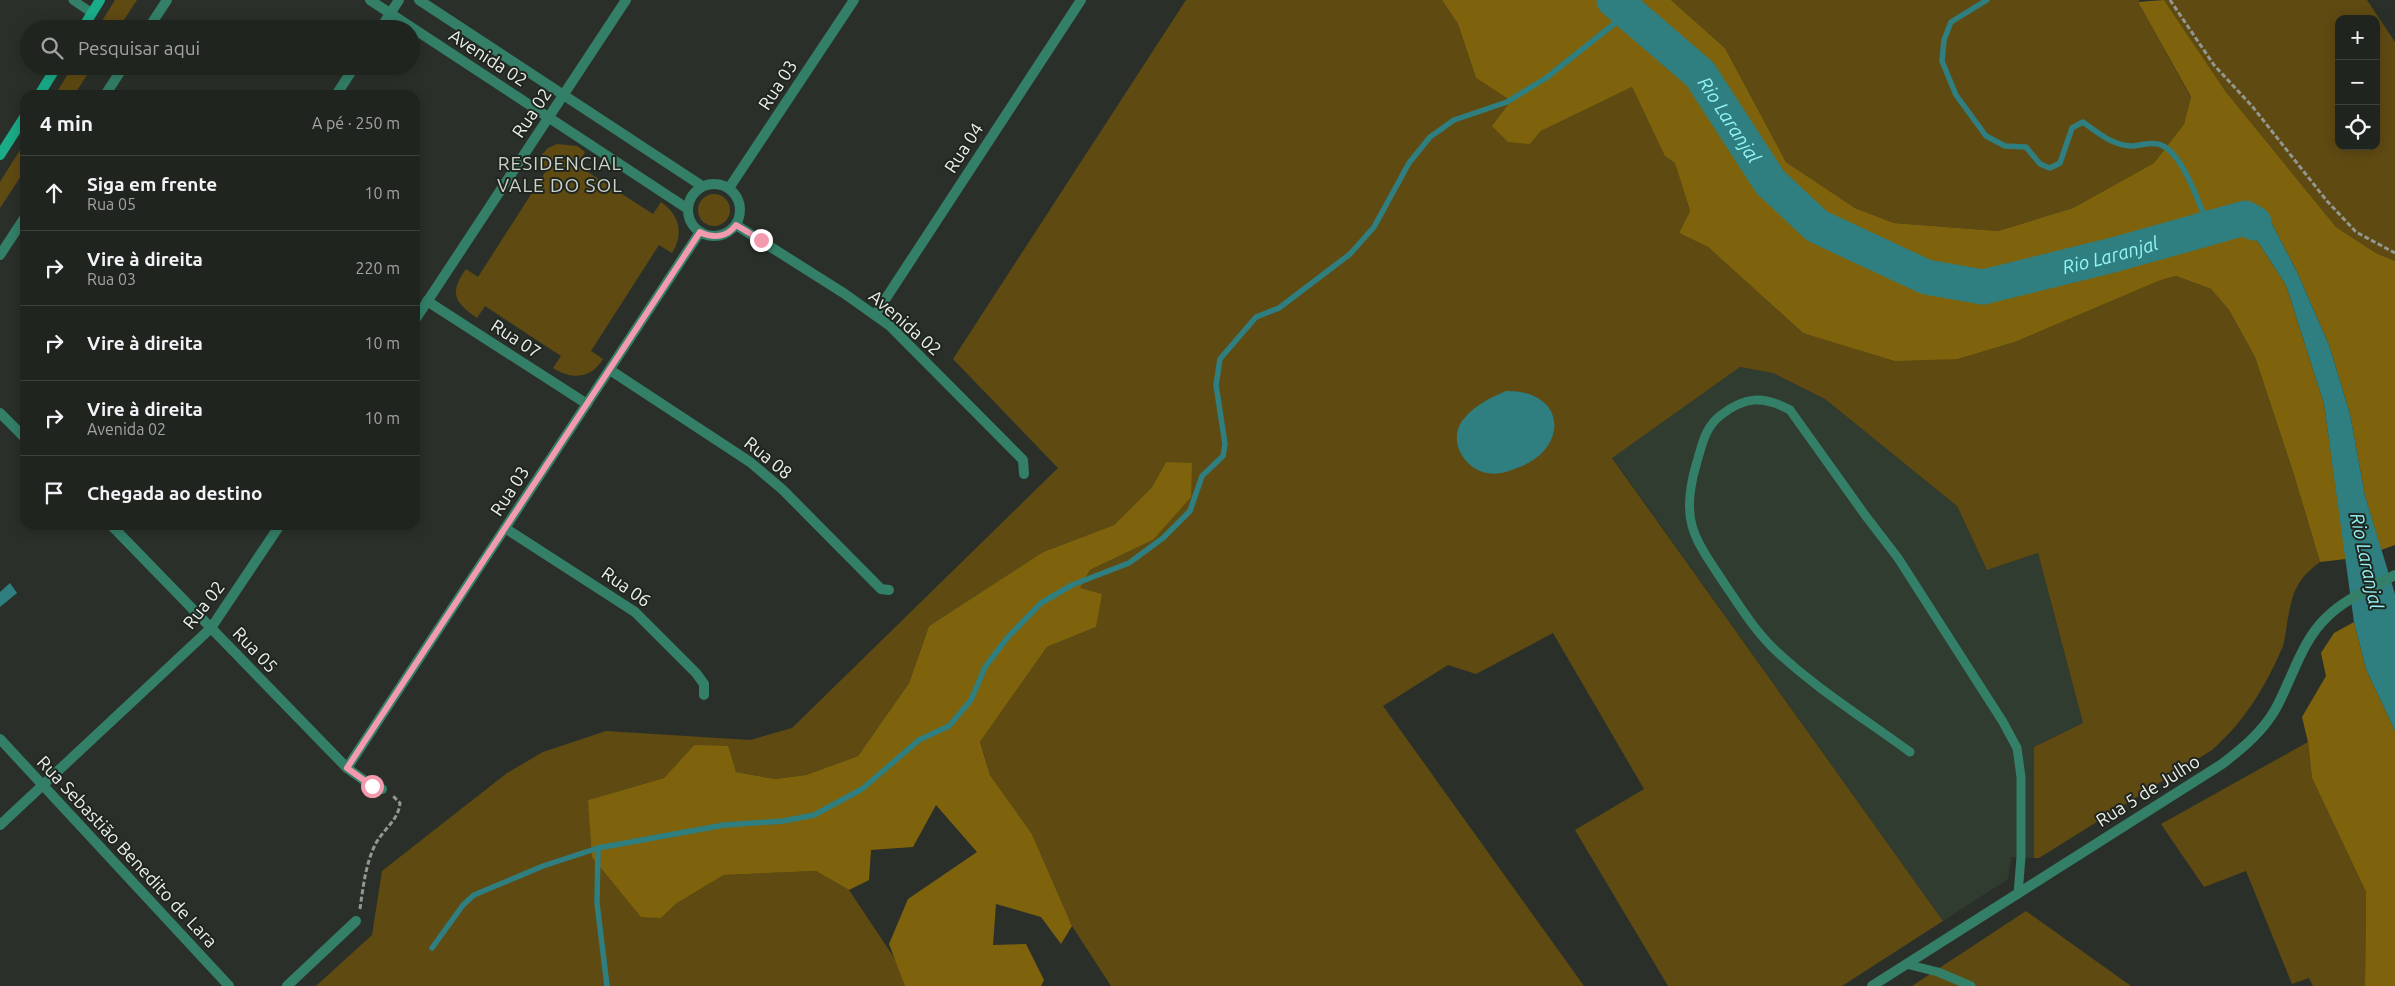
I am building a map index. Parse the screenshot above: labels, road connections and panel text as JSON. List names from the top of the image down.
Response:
{
  "streets": {
    "street": [
      "Avenida 02",
      "Rua 03",
      "Rua 02",
      "Rua 04",
      "Rua 07",
      "Rua 08",
      "Rua 06",
      "Rua 05",
      "Rua 5 de Julho",
      "Rua Sebastião Benedito de Lara"
    ]
  },
  "crossings": [
    ["Avenida 02", "Rua 03"],
    ["Avenida 02", "Rua 02"],
    ["Avenida 02", "Rua 04"],
    ["Rua 03", "Rua 07"],
    ["Rua 03", "Rua 08"],
    ["Rua 03", "Rua 06"],
    ["Rua 03", "Rua 05"],
    ["Rua 02", "Rua 07"],
    ["Rua 02", "Rua 05"],
    ["Rua 02", "Rua Sebastião Benedito de Lara"]
  ],
  "districts": ["RESIDENCIAL VALE DO SOL"],
  "water": ["Rio Laranjal"],
  "page": {
    "map_buttons": ["+", "−"],
    "search": "Pesquisar aqui",
    "heading": ["4 min", "A pé · 250 m"],
    "list": [
      ["Siga em frente", "Rua 05", "10 m"],
      ["Vire à direita", "Rua 03", "220 m"],
      ["Vire à direita", "10 m"],
      ["Vire à direita", "Avenida 02", "10 m"],
      "Chegada ao destino"
    ]
  }
}
